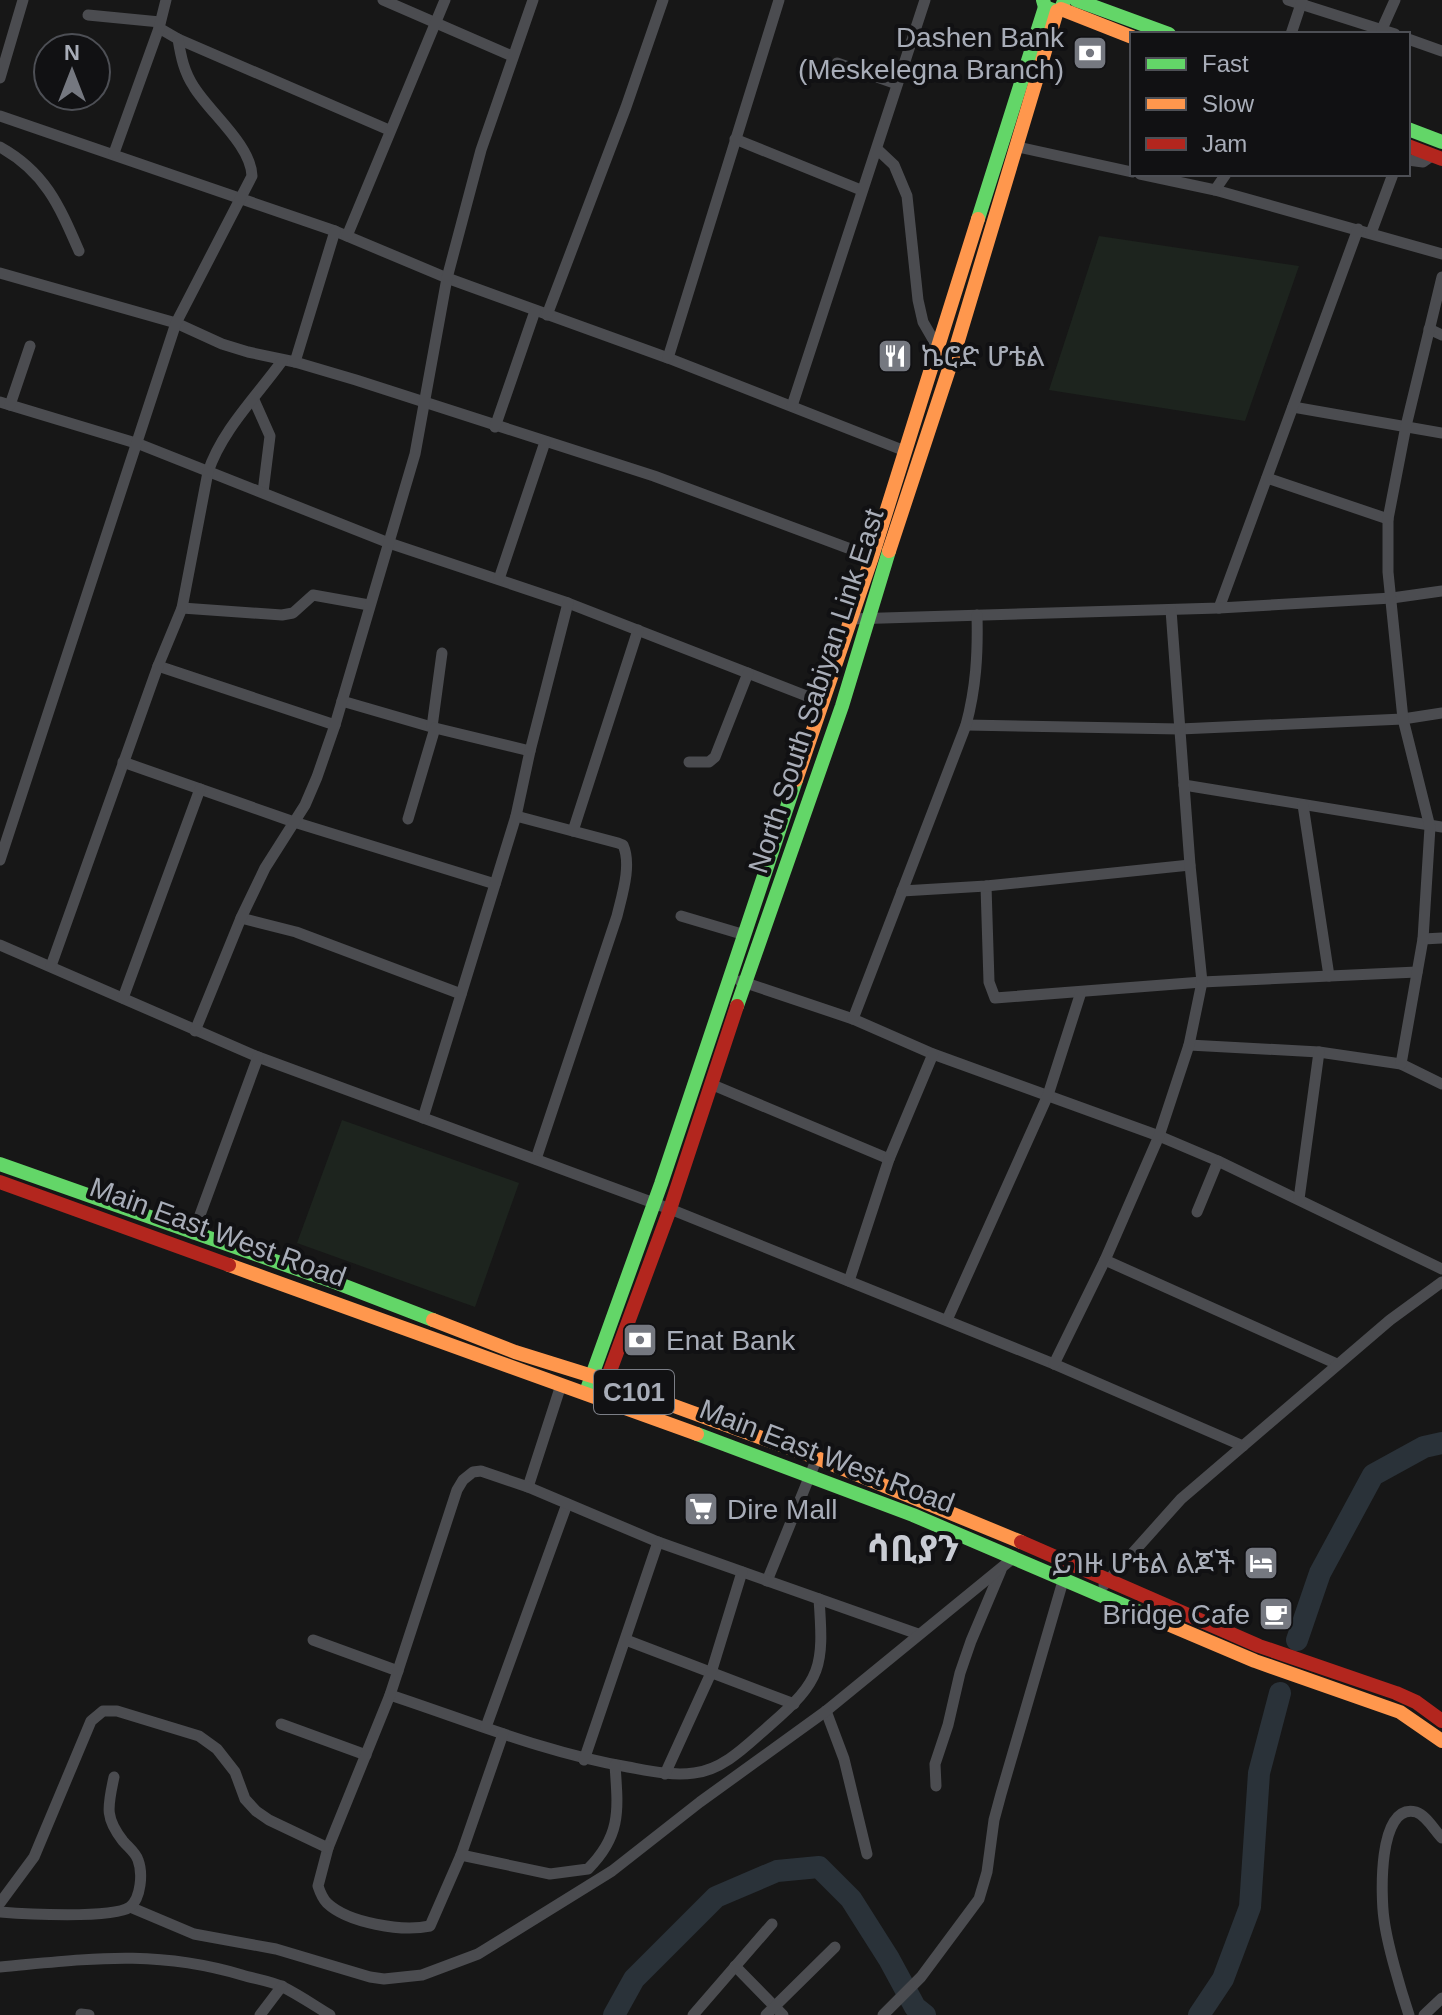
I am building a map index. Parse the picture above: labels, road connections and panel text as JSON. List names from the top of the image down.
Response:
{
  "streets": {
    "main road": ["North South Sabiyan Link East", "Main East West Road", "C101"]
  },
  "crossings": [
    ["North South Sabiyan Link East", "Main East West Road"]
  ],
  "districts": ["ሳቢያን"],
  "places": {
    "bank": ["Dashen Bank (Meskelegna Branch)", "Enat Bank"],
    "restaurant": ["ኬሮድ ሆቴል"],
    "supermarket": ["Dire Mall"],
    "hotel": ["ይገዙ ሆቴል ልጆች"],
    "cafe": ["Bridge Cafe"]
  },
  "legend": ["Fast", "Slow", "Jam"],
  "north": "top"
}
